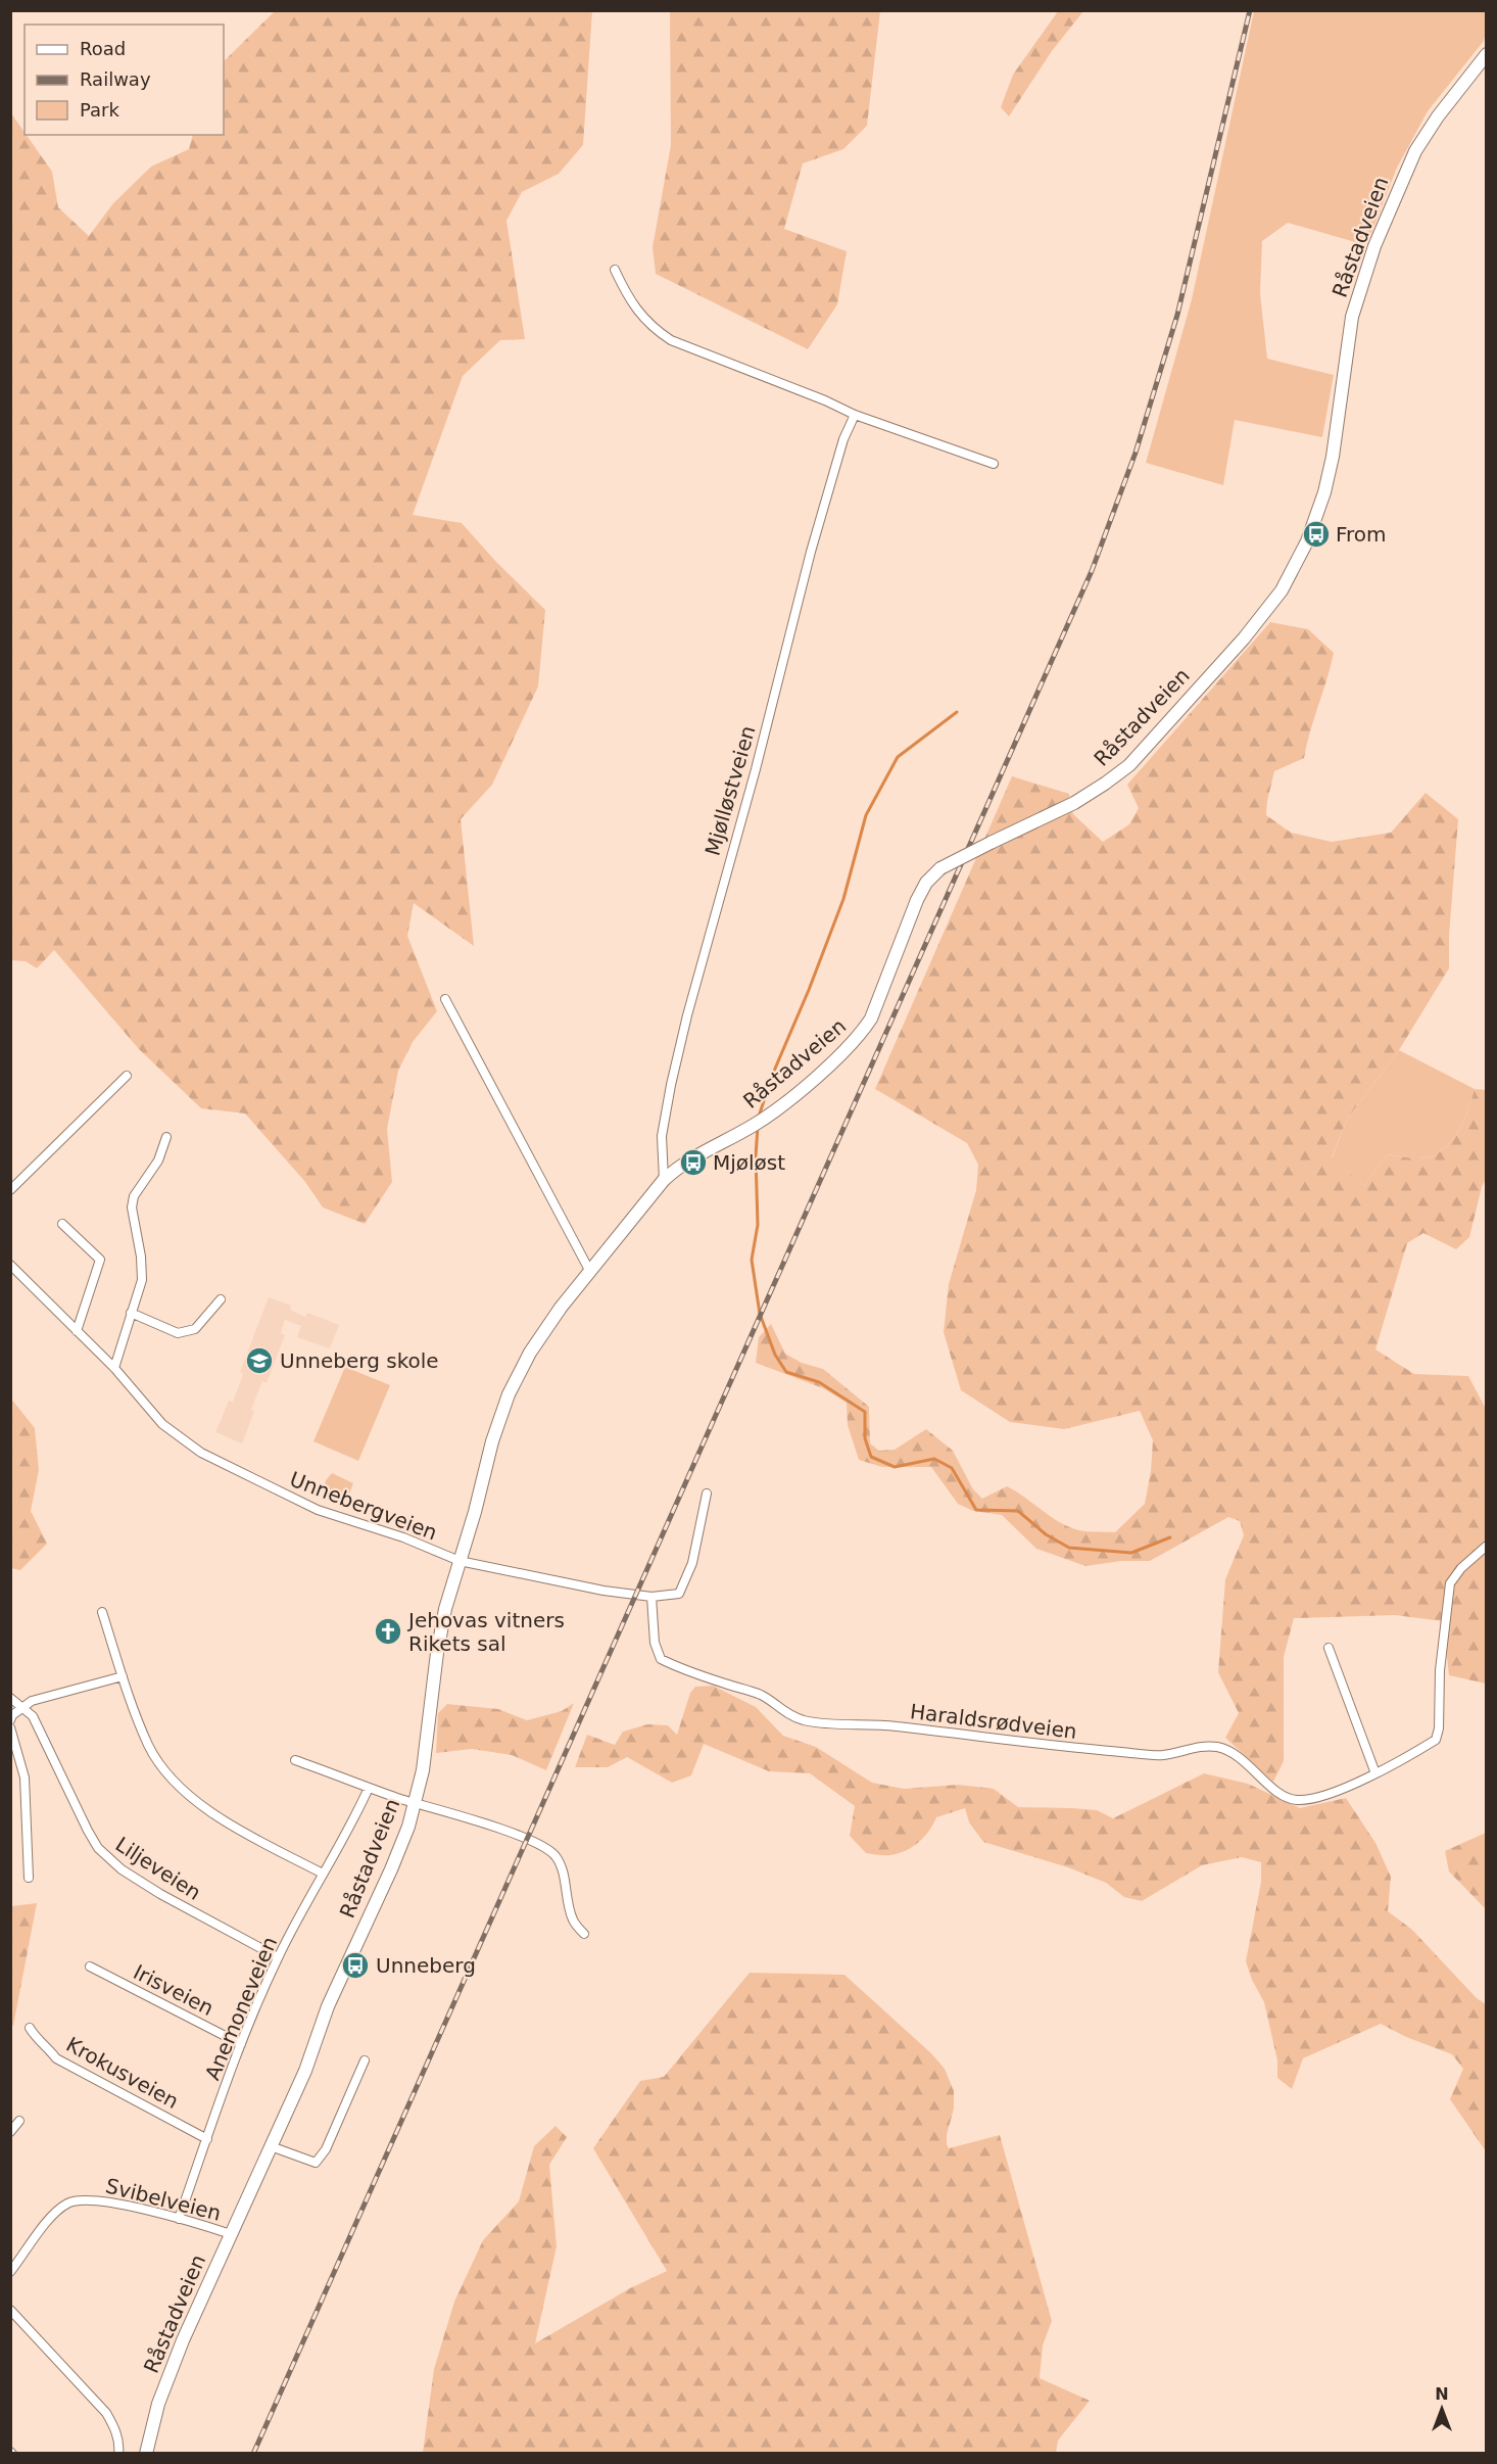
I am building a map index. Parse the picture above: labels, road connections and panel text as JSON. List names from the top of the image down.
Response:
{
  "streets": {
    "main road": ["Råstadveien"],
    "street": [
      "Mjølløstveien",
      "Unnebergveien",
      "Haraldsrødveien",
      "Liljeveien",
      "Irisveien",
      "Anemoneveien",
      "Krokusveien",
      "Svibelveien"
    ]
  },
  "crossings": [
    ["Råstadveien", "Mjølløstveien"],
    ["Råstadveien", "Unnebergveien"],
    ["Råstadveien", "Svibelveien"],
    ["Liljeveien", "Anemoneveien"],
    ["Irisveien", "Anemoneveien"],
    ["Anemoneveien", "Krokusveien"],
    ["Anemoneveien", "Svibelveien"]
  ],
  "places": {
    "bus stop": ["From", "Mjøløst", "Unneberg"],
    "school or university": ["Unneberg skole"],
    "church": ["Jehovas vitners Rikets sal"]
  },
  "legend": ["Road", "Railway", "Park"],
  "north": "top"
}
